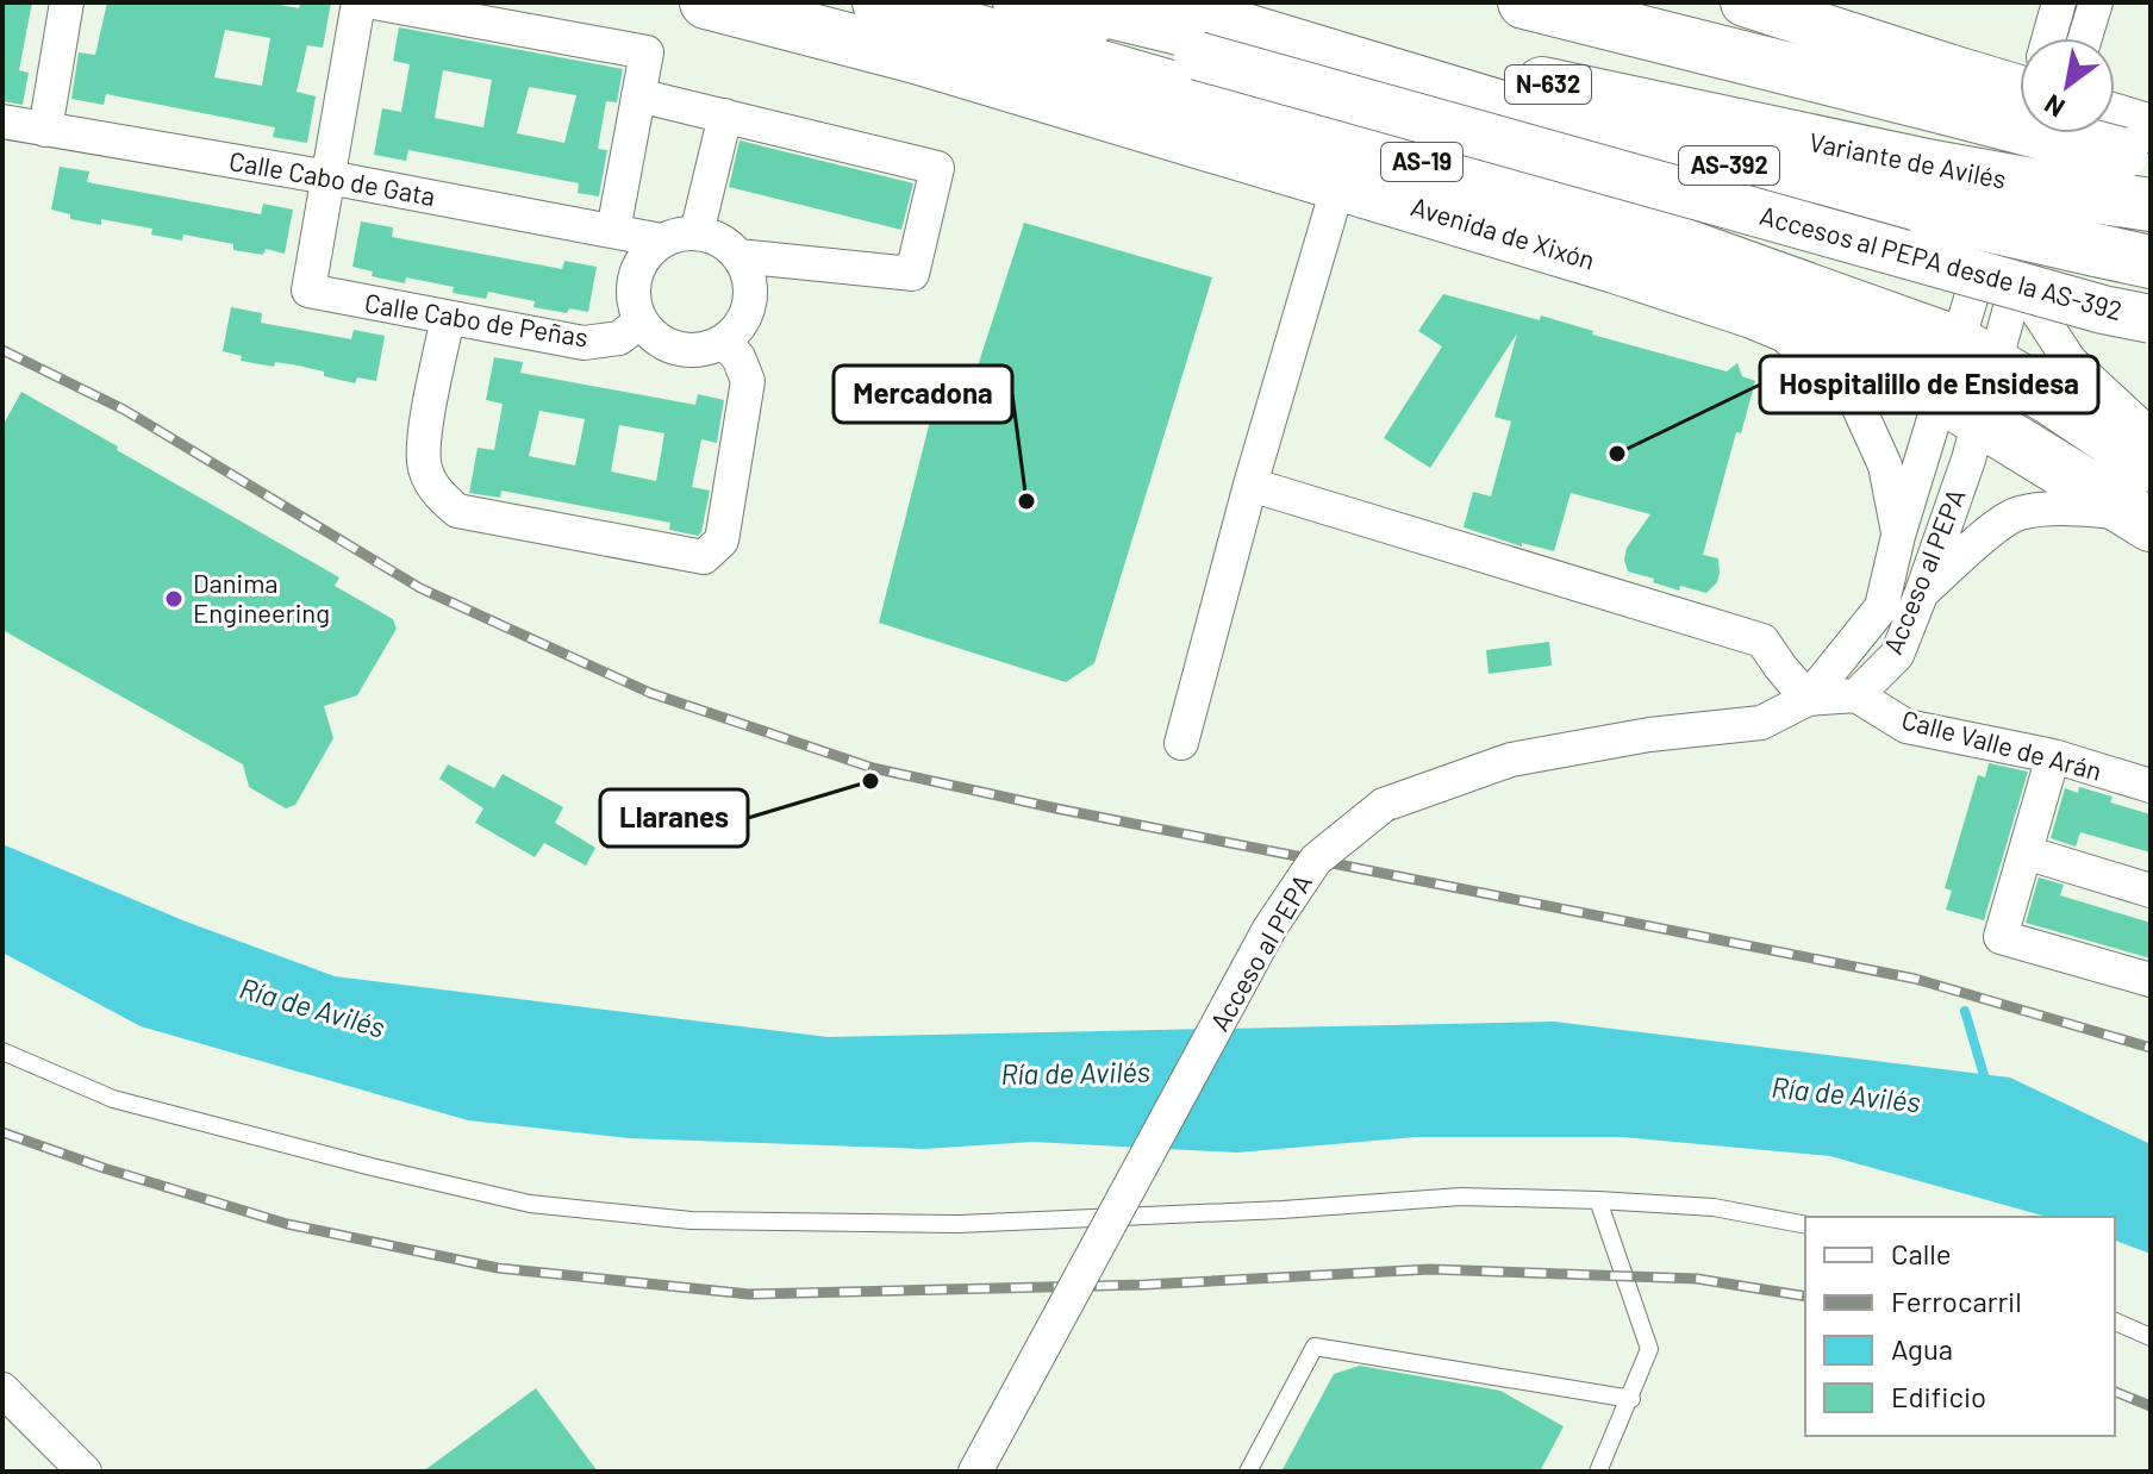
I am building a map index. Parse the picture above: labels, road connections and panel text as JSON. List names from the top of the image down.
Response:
{
  "streets": {
    "main road": [
      "N-632",
      "Variante de Avilés",
      "AS-19",
      "AS-392",
      "Avenida de Xixón",
      "Accesos al PEPA desde la AS-392"
    ],
    "street": [
      "Calle Cabo de Gata",
      "Calle Cabo de Peñas",
      "Acceso al PEPA",
      "Calle Valle de Arán"
    ]
  },
  "crossings": [
    ["Variante de Avilés", "AS-392"],
    ["Calle Cabo de Gata", "Calle Cabo de Peñas"],
    ["Avenida de Xixón", "Acceso al PEPA"],
    ["Acceso al PEPA", "Calle Valle de Arán"]
  ],
  "water": ["Ría de Avilés"],
  "places": [
    "Hospitalillo de Ensidesa",
    "Mercadona",
    "Danima Engineering",
    "Llaranes"
  ],
  "legend": [
    "Calle",
    "Ferrocarril",
    "Agua",
    "Edificio"
  ],
  "north": "bottom left"
}
